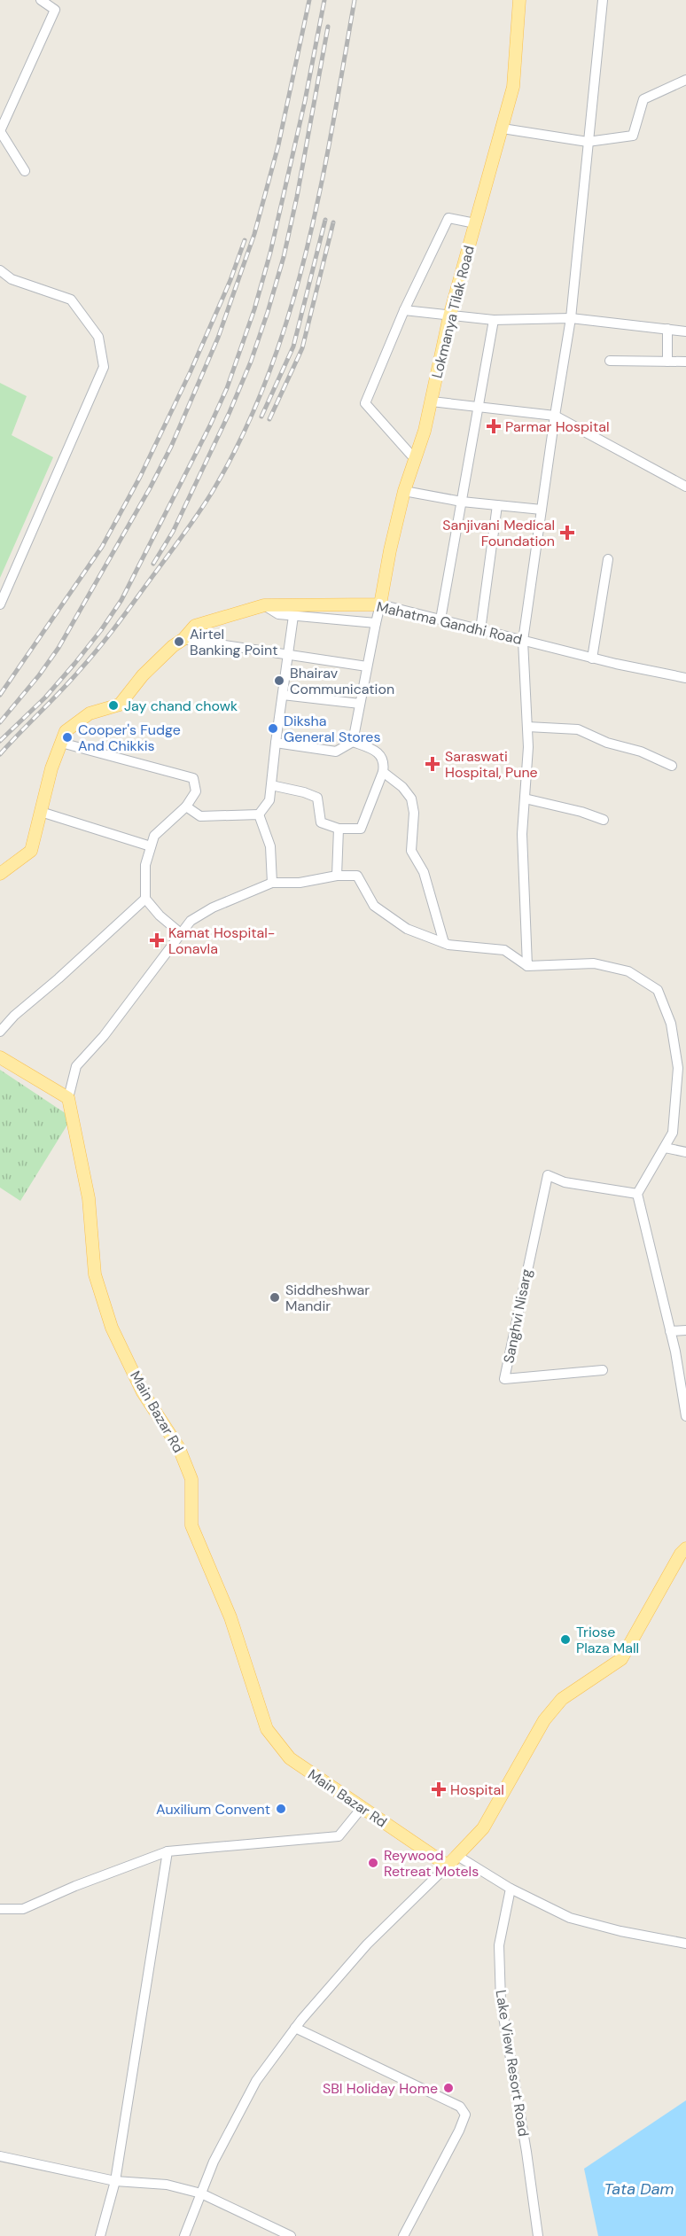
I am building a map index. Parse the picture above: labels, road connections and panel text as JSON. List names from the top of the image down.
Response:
{
  "streets": {
    "main road": ["Lokmanya Tilak Road", "Mahatma Gandhi Road", "Main Bazar Rd"],
    "street": ["Sanghvi Nisarg", "Lake View Resort Road"]
  },
  "crossings": [
    ["Lokmanya Tilak Road", "Mahatma Gandhi Road"]
  ],
  "water": ["Tata Dam"],
  "places": {
    "health": [
      "Parmar Hospital",
      "Sanjivani Medical Foundation",
      "Saraswati Hospital, Pune",
      "Kamat Hospital- Lonavla",
      "Hospital"
    ],
    "other": [
      "Airtel Banking Point",
      "Bhairav Communication",
      "Jay chand chowk",
      "Diksha General Stores",
      "Cooper's Fudge And Chikkis",
      "Siddheshwar Mandir",
      "Triose Plaza Mall",
      "Auxilium Convent",
      "Reywood Retreat Motels",
      "SBI Holiday Home"
    ]
  }
}
